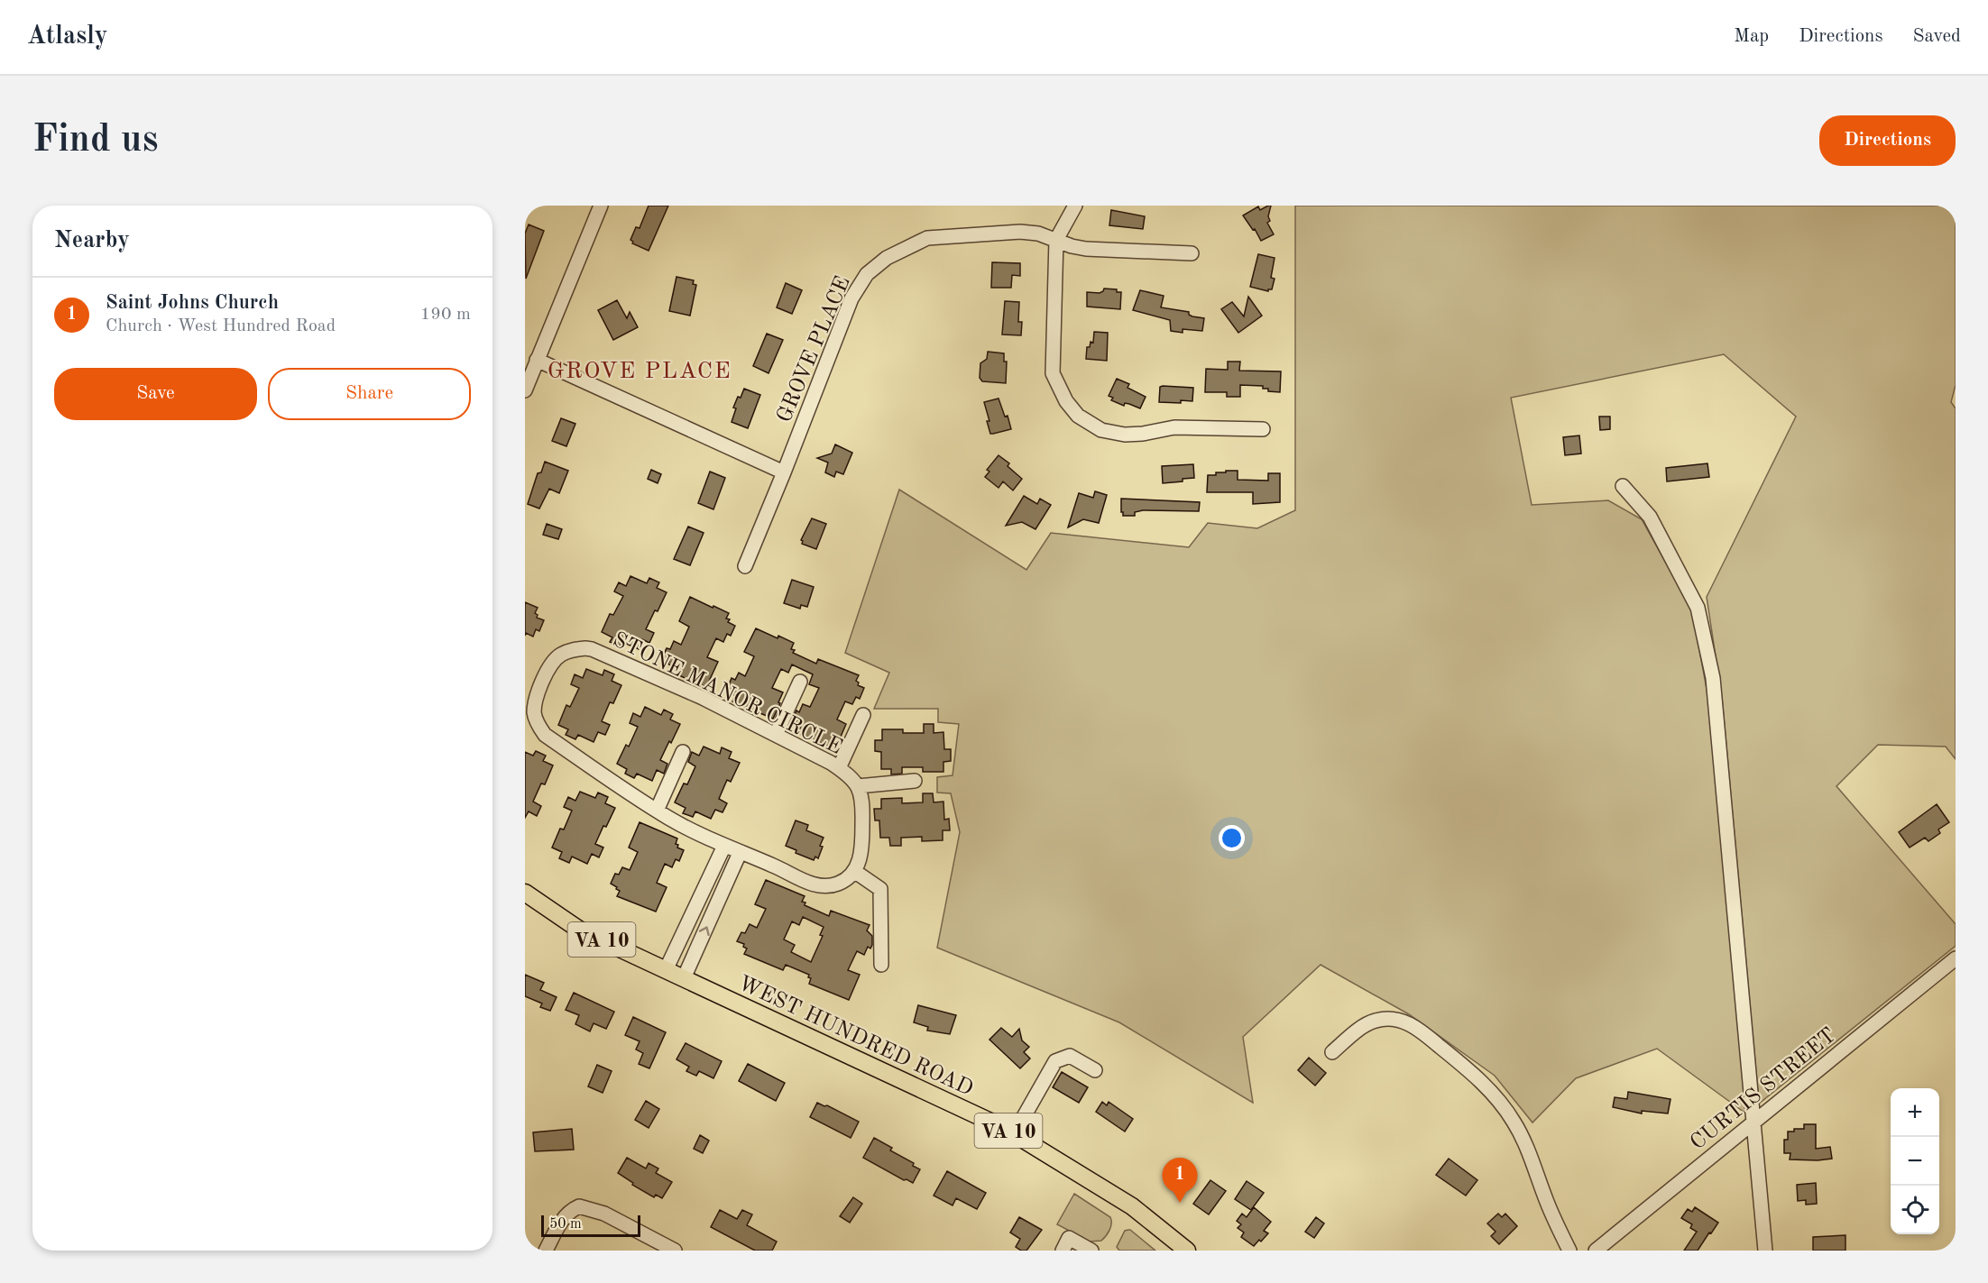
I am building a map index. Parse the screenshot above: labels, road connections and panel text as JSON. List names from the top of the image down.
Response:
{
  "streets": {
    "main road": ["VA 10", "WEST HUNDRED ROAD"],
    "street": ["GROVE PLACE", "STONE MANOR CIRCLE", "CURTIS STREET"]
  },
  "districts": ["GROVE PLACE"],
  "scale_bar": "50 m",
  "page": {
    "header": "Atlasly",
    "nav": ["Map", "Directions", "Saved"],
    "buttons": [
      "Directions",
      ["Save", "Share"]
    ],
    "title": "Find us",
    "heading": "Nearby",
    "list": [
      {
        "mark": "1",
        "name": "Saint Johns Church",
        "note": "Church · West Hundred Road",
        "value": "190 m"
      }
    ],
    "map_buttons": ["+", "−"],
    "pins": "1",
    "scale": "50 m"
  }
}
